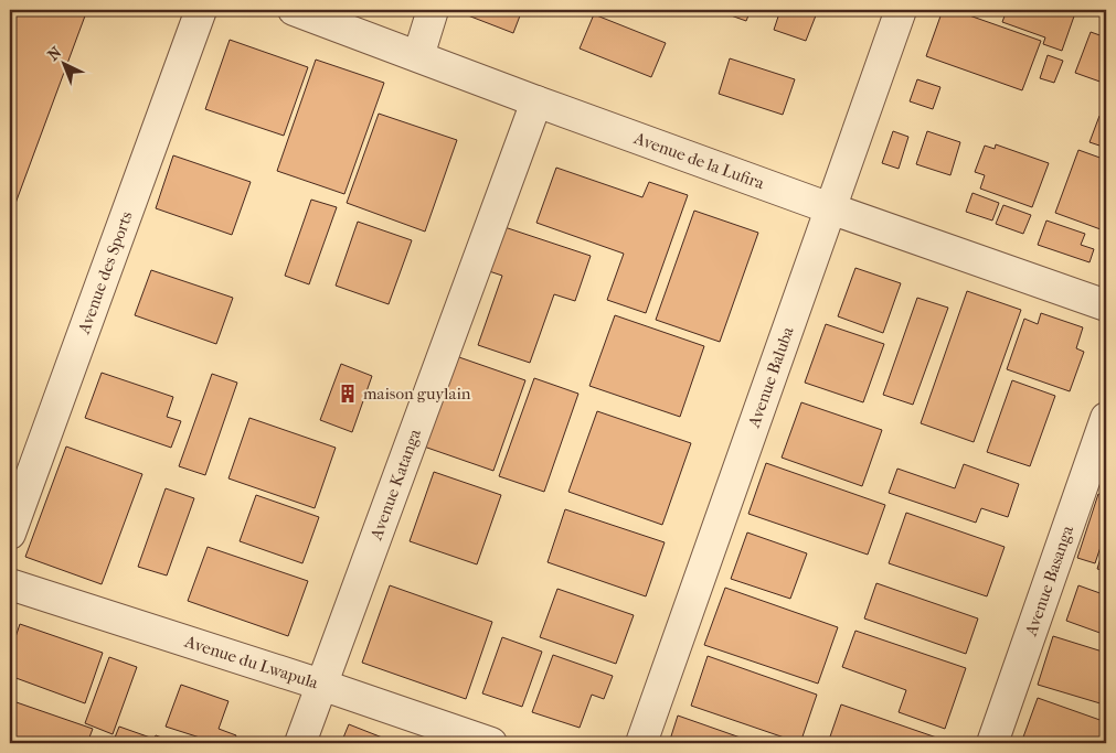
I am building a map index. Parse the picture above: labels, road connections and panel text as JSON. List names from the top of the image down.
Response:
{
  "streets": {
    "street": [
      "Avenue de la Lufira",
      "Avenue des Sports",
      "Avenue Baluba",
      "Avenue Katanga",
      "Avenue Basanga",
      "Avenue du Lwapula"
    ]
  },
  "crossings": [
    ["Avenue de la Lufira", "Avenue Baluba"],
    ["Avenue de la Lufira", "Avenue Katanga"],
    ["Avenue Katanga", "Avenue du Lwapula"]
  ],
  "places": {
    "building": ["maison guylain"]
  },
  "north": "top left"
}
